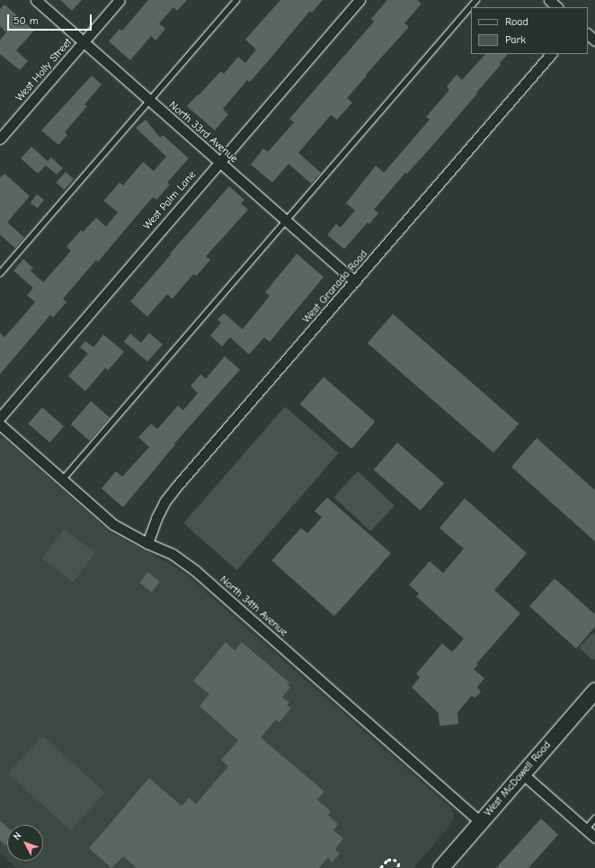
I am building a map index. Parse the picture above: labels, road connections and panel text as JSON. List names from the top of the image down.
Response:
{
  "streets": {
    "main road": ["West McDowell Road"],
    "street": [
      "West Holly Street",
      "North 33rd Avenue",
      "West Palm Lane",
      "West Granada Road",
      "North 34th Avenue"
    ]
  },
  "crossings": [
    ["West Holly Street", "North 33rd Avenue"],
    ["North 33rd Avenue", "West Palm Lane"],
    ["North 33rd Avenue", "West Granada Road"],
    ["West Granada Road", "North 34th Avenue"],
    ["North 34th Avenue", "West McDowell Road"]
  ],
  "legend": ["Road", "Park"],
  "scale_bar": "50 m",
  "north": "top left"
}
